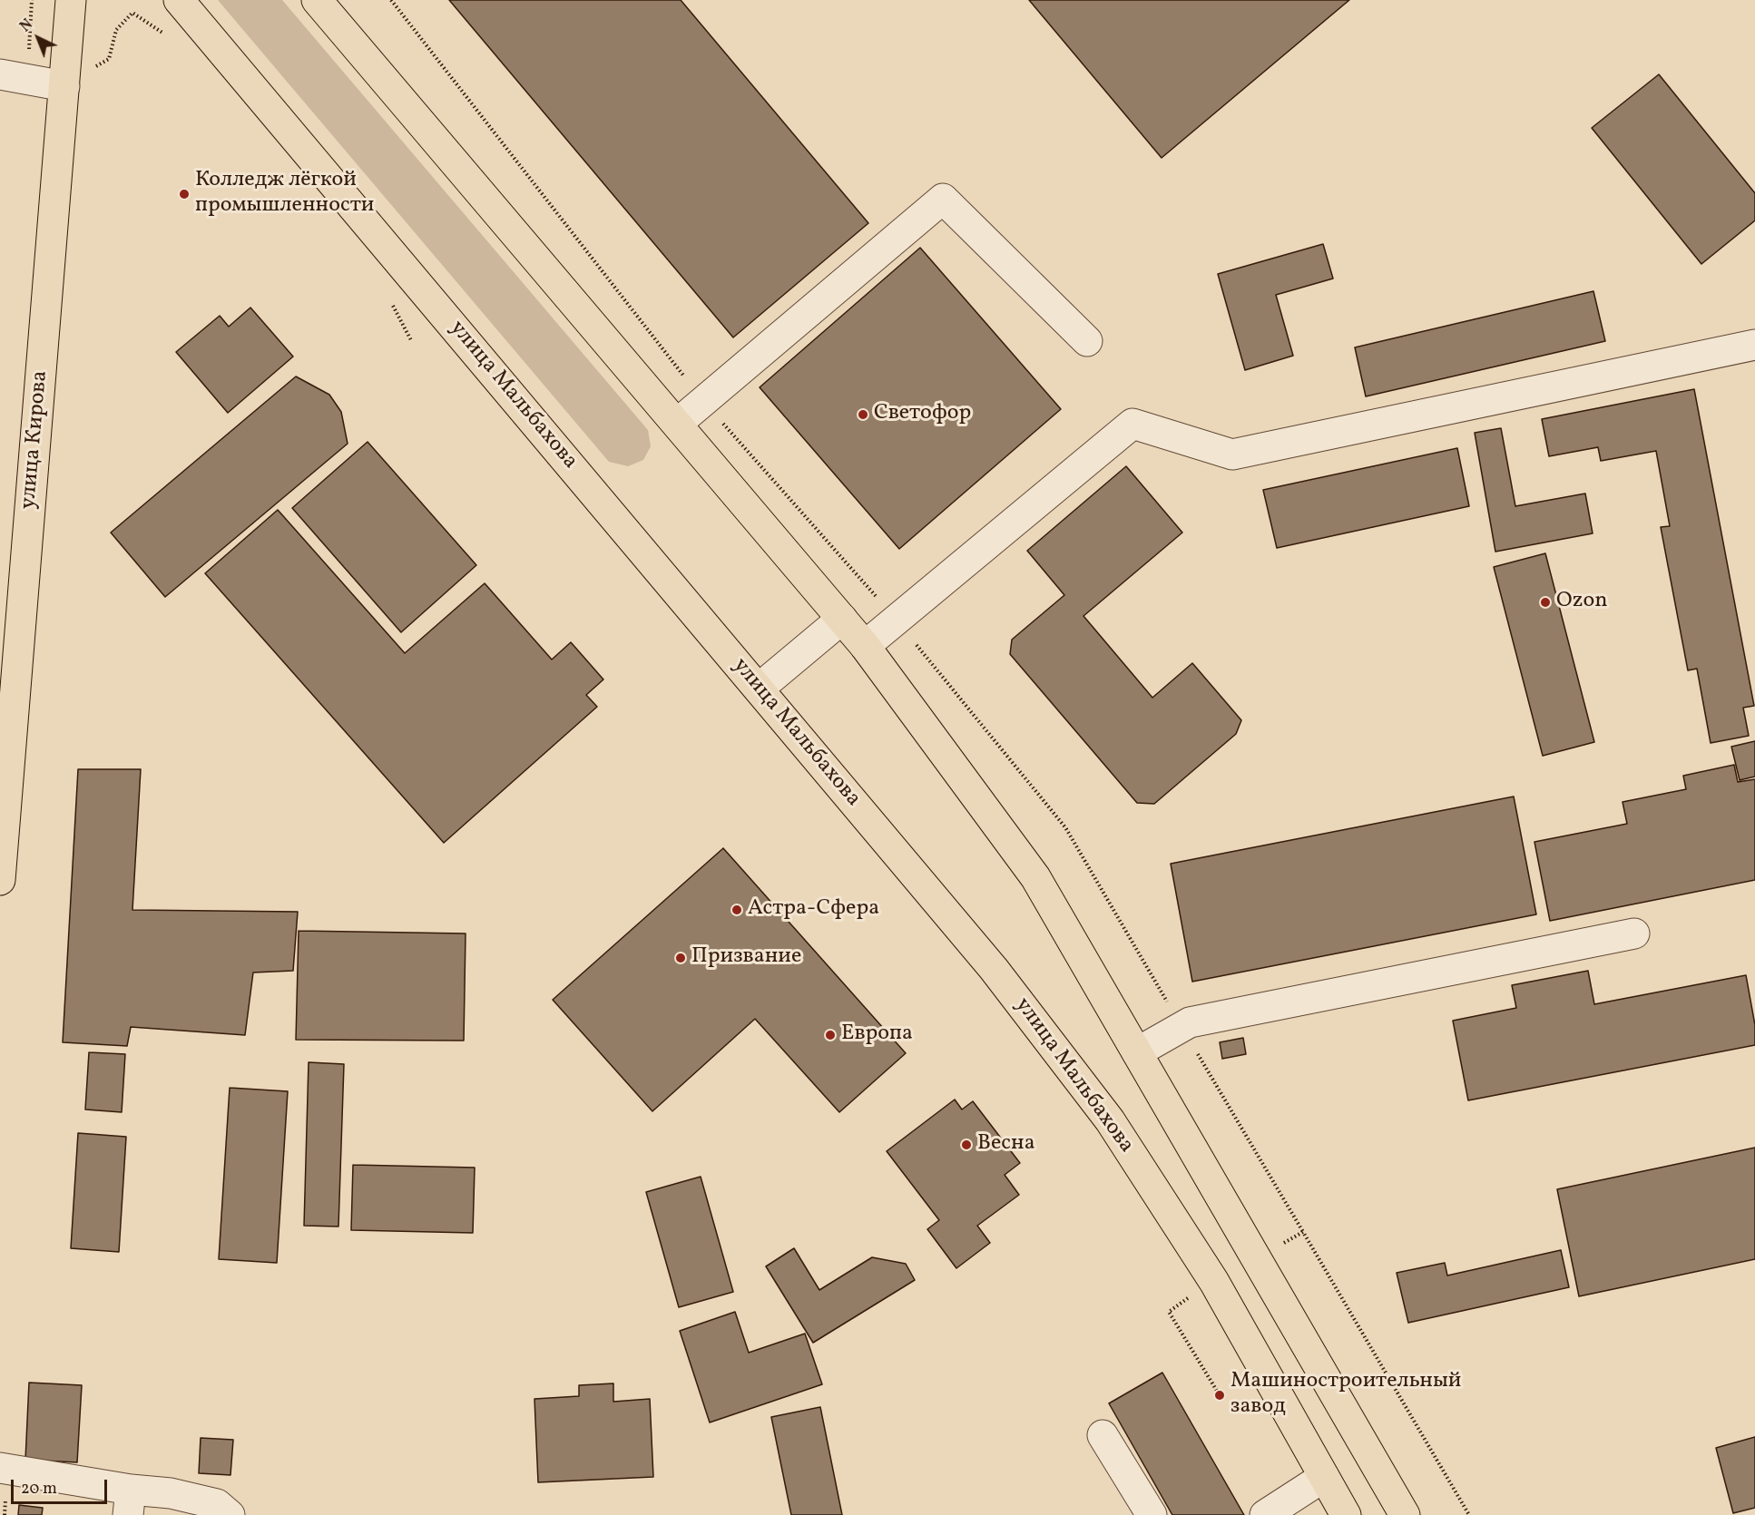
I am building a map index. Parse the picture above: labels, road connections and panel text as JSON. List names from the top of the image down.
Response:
{
  "streets": {
    "main road": ["улица Мальбахова", "улица Кирова"]
  },
  "places": [
    "Колледж лёгкой промышленности",
    "Светофор",
    "Ozon",
    "Астра-Сфера",
    "Призвание",
    "Европа",
    "Весна",
    "Машиностроительный завод"
  ],
  "scale_bar": "20 m",
  "north": "top left"
}
